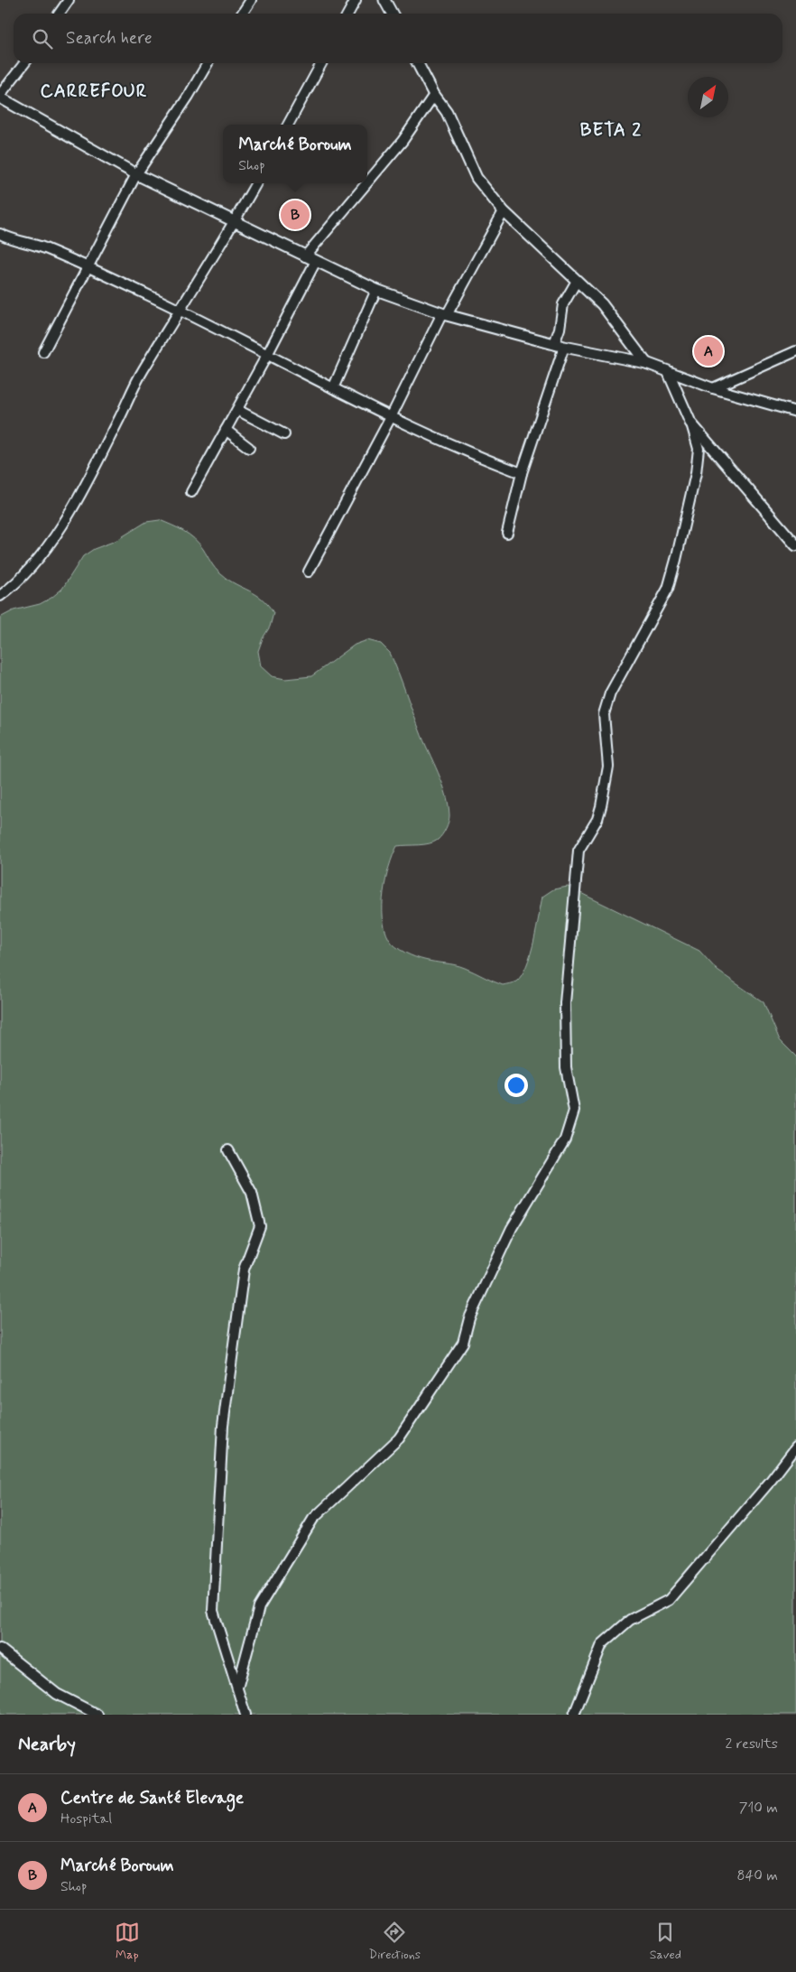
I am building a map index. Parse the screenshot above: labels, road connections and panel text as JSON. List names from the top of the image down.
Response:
{
  "districts": ["CARREFOUR", "BETA 2"],
  "north": "top right",
  "page": {
    "search": "Search here",
    "popup": ["Marché Boroum", "Shop"],
    "pins": ["B", "A"],
    "heading": ["Nearby", "2 results"],
    "list": [
      {
        "mark": "A",
        "name": "Centre de Santé Elevage",
        "note": "Hospital",
        "value": "710 m"
      },
      {
        "mark": "B",
        "name": "Marché Boroum",
        "note": "Shop",
        "value": "840 m"
      }
    ],
    "nav": ["Map", "Directions", "Saved"]
  }
}
